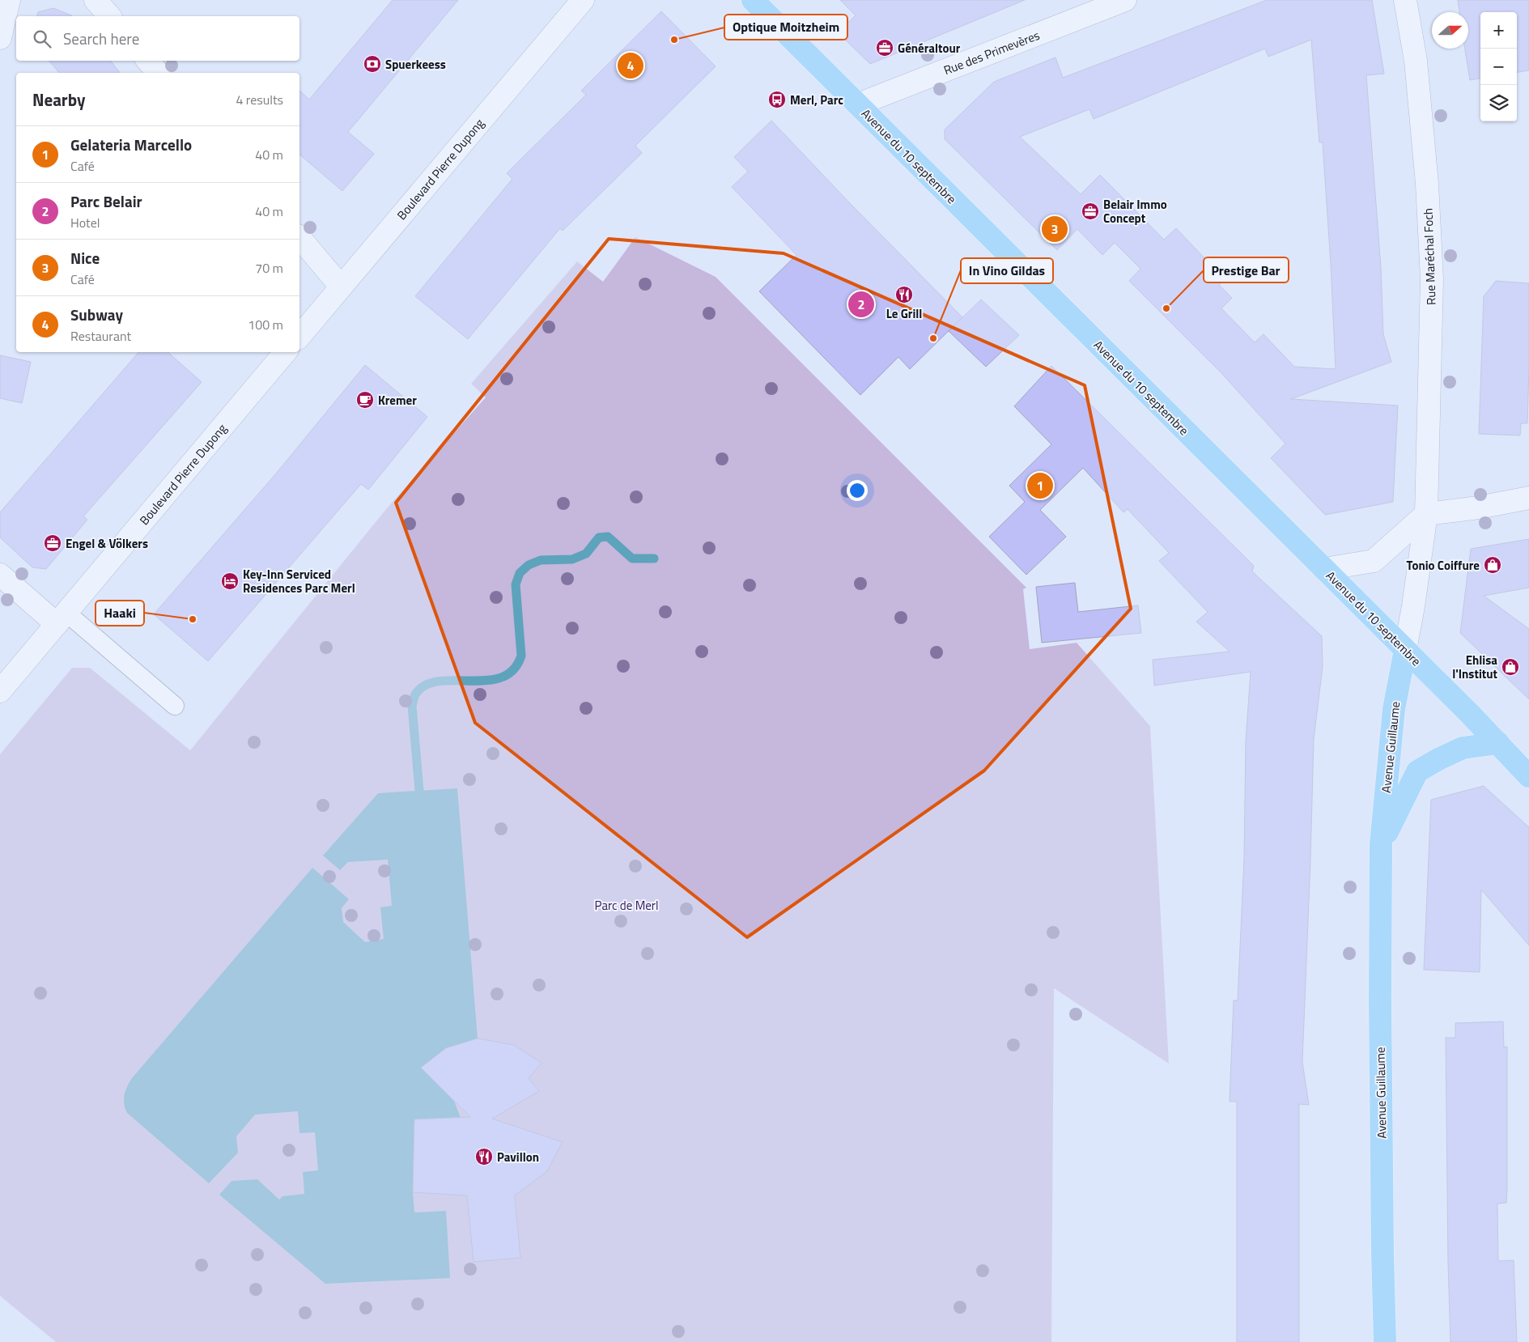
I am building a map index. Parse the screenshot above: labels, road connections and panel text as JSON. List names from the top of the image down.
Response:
{
  "streets": {
    "main road": ["Avenue du 10 septembre", "Avenue Guillaume"],
    "street": ["Rue des Primevères", "Boulevard Pierre Dupong", "Rue Maréchal Foch"]
  },
  "crossings": [
    ["Rue des Primevères", "Avenue du 10 septembre"],
    ["Avenue du 10 septembre", "Rue Maréchal Foch"],
    ["Avenue du 10 septembre", "Avenue Guillaume"],
    ["Rue Maréchal Foch", "Avenue Guillaume"]
  ],
  "parks": ["Parc de Merl"],
  "places": {
    "other": [
      "Optique Moitzheim",
      "Prestige Bar",
      "In Vino Gildas",
      "Haaki"
    ],
    "office": ["Généraltour", "Belair Immo Concept", "Engel & Völkers"],
    "bank": ["Spuerkeess"],
    "bus stop": ["Merl, Parc"],
    "restaurant": ["Le Grill", "Pavillon"],
    "cafe": ["Kremer"],
    "shop": ["Tonio Coiffure", "Ehlisa l'Institut"],
    "hotel": ["Key-Inn Serviced Residences Parc Merl"]
  },
  "north": "right",
  "page": {
    "map_buttons": ["+", "−"],
    "search": "Search here",
    "pins": [
      "4",
      "3",
      "2",
      "1"
    ],
    "heading": ["Nearby", "4 results"],
    "list": [
      {
        "mark": "1",
        "name": "Gelateria Marcello",
        "note": "Café",
        "value": "40 m"
      },
      {
        "mark": "2",
        "name": "Parc Belair",
        "note": "Hotel",
        "value": "40 m"
      },
      {
        "mark": "3",
        "name": "Nice",
        "note": "Café",
        "value": "70 m"
      },
      {
        "mark": "4",
        "name": "Subway",
        "note": "Restaurant",
        "value": "100 m"
      }
    ]
  }
}
